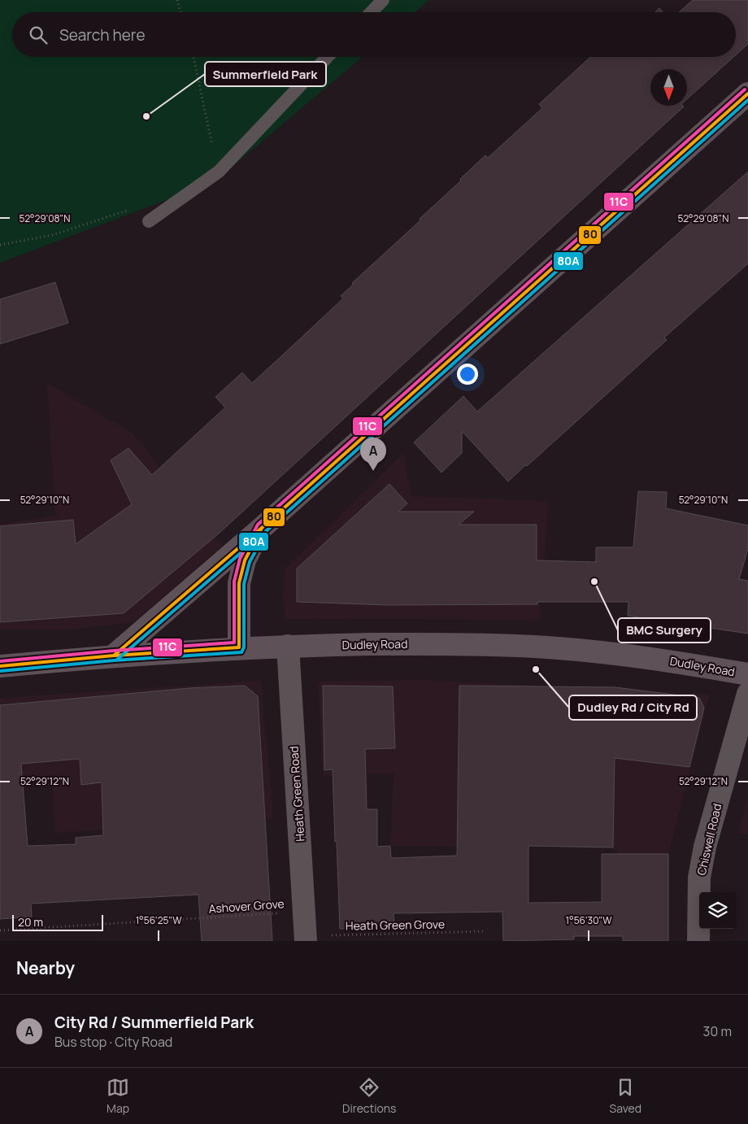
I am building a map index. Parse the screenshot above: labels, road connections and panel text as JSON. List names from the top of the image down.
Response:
{
  "streets": {
    "main road": ["Dudley Road"],
    "street": ["Heath Green Road", "Chiswell Road"],
    "path": ["Ashover Grove", "Heath Green Grove"]
  },
  "crossings": [
    ["Dudley Road", "Heath Green Road"],
    ["Heath Green Road", "Ashover Grove"],
    ["Heath Green Road", "Heath Green Grove"]
  ],
  "places": ["Summerfield Park", "BMC Surgery", "Dudley Rd / City Rd"],
  "lines": ["transit line 11C", "transit line 80", "transit line 80A"],
  "scale_bar": "20 m",
  "north": "bottom",
  "page": {
    "search": "Search here",
    "pins": "A",
    "scale": "20 m",
    "heading": "Nearby",
    "list": [
      {
        "mark": "A",
        "name": "City Rd / Summerfield Park",
        "note": "Bus stop · City Road",
        "value": "30 m"
      }
    ],
    "nav": ["Map", "Directions", "Saved"]
  },
  "coordinates": [
    "52°29'08\"N",
    "52°29'10\"N",
    "52°29'12\"N",
    "1°56'25\"W",
    "1°56'30\"W"
  ]
}
